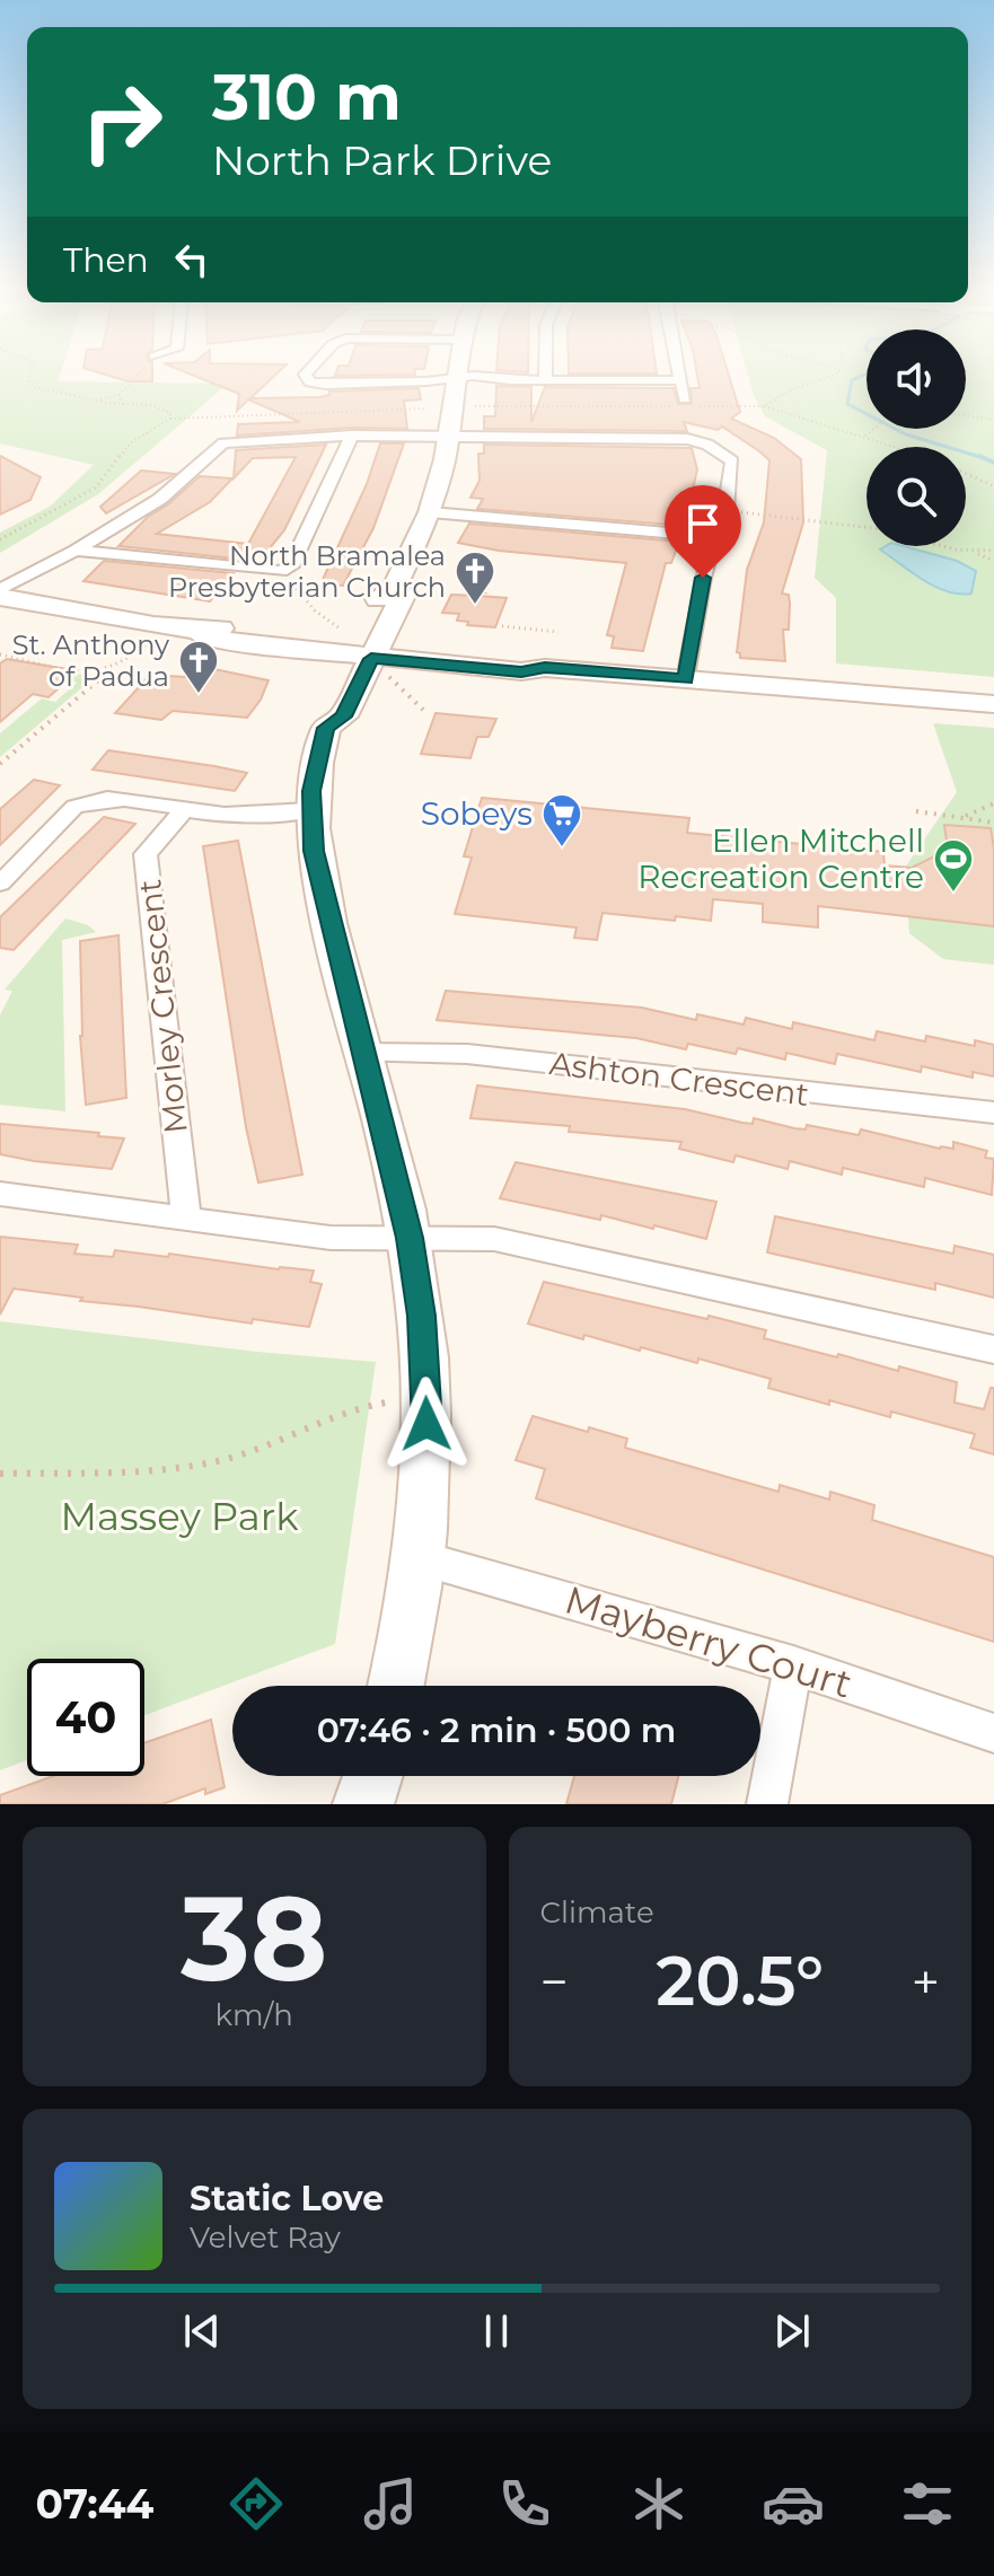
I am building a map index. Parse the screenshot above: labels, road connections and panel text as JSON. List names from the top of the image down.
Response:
{
  "streets": {
    "street": ["Morley Crescent", "Ashton Crescent", "Mayberry Court"]
  },
  "parks": ["Massey Park"],
  "places": {
    "church": ["North Bramalea Presbyterian Church", "St. Anthony of Padua"],
    "supermarket": ["Sobeys"],
    "sports": ["Ellen Mitchell Recreation Centre"]
  },
  "page": {
    "turn": ["310 m", "North Park Drive"],
    "then": "Then",
    "limit": "40",
    "trip": "07:46 · 2 min · 500 m",
    "tile": [
      ["38", "km/h"],
      "Climate"
    ],
    "heat": ["−", "20.5°", "+"],
    "song": ["Static Love", "Velvet Ray"],
    "tabs": "07:44"
  }
}
